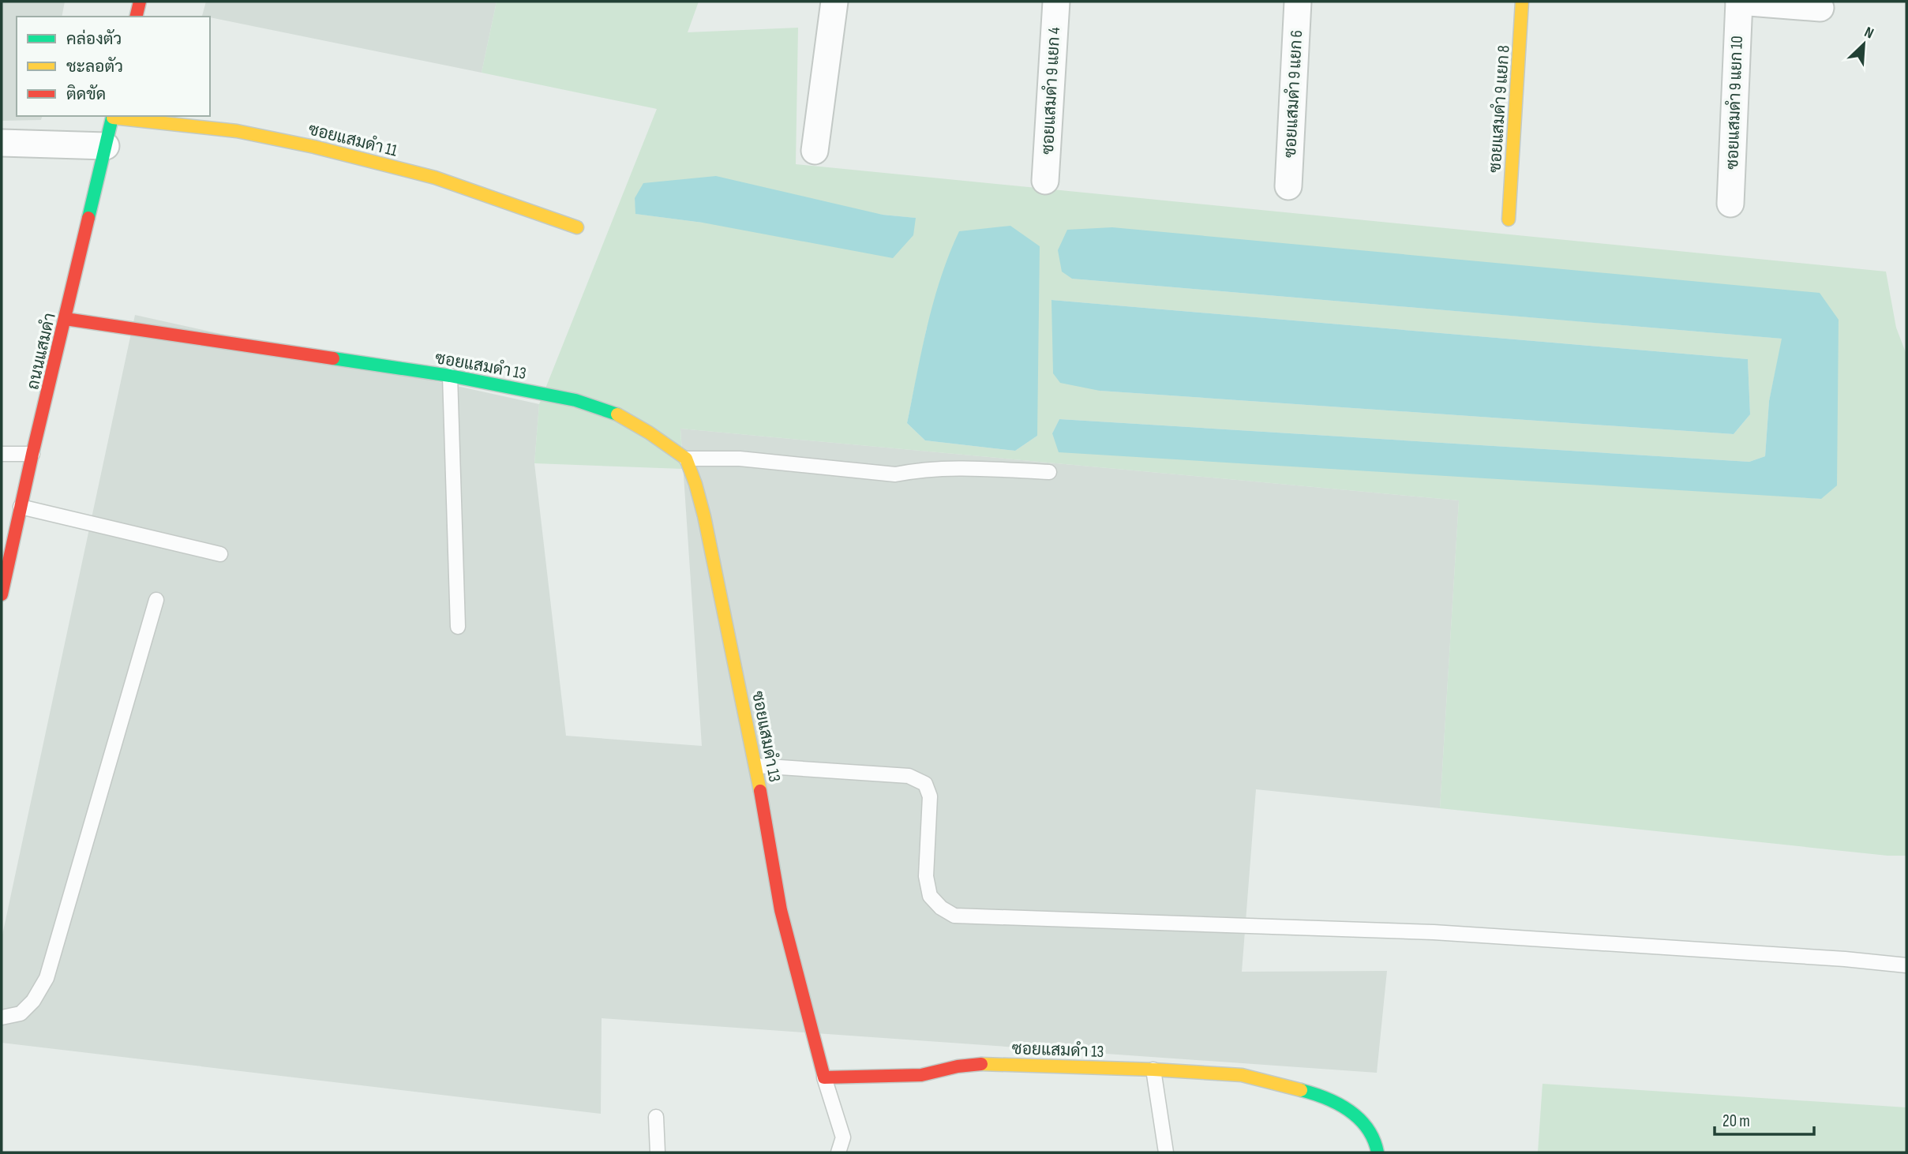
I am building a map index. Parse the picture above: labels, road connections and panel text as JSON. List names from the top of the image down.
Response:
{
  "streets": {
    "street": [
      "ซอยแสมดำ 9 แยก 4",
      "ซอยแสมดำ 9 แยก 6",
      "ซอยแสมดำ 9 แยก 10",
      "ซอยแสมดำ 9 แยก 8",
      "ซอยแสมดำ 11",
      "ถนนแสมดำ",
      "ซอยแสมดำ 13"
    ]
  },
  "crossings": [
    ["ซอยแสมดำ 11", "ถนนแสมดำ"],
    ["ถนนแสมดำ", "ซอยแสมดำ 13"]
  ],
  "legend": ["คล่องตัว", "ชะลอตัว", "ติดขัด"],
  "scale_bar": "20 m",
  "north": "top right"
}
